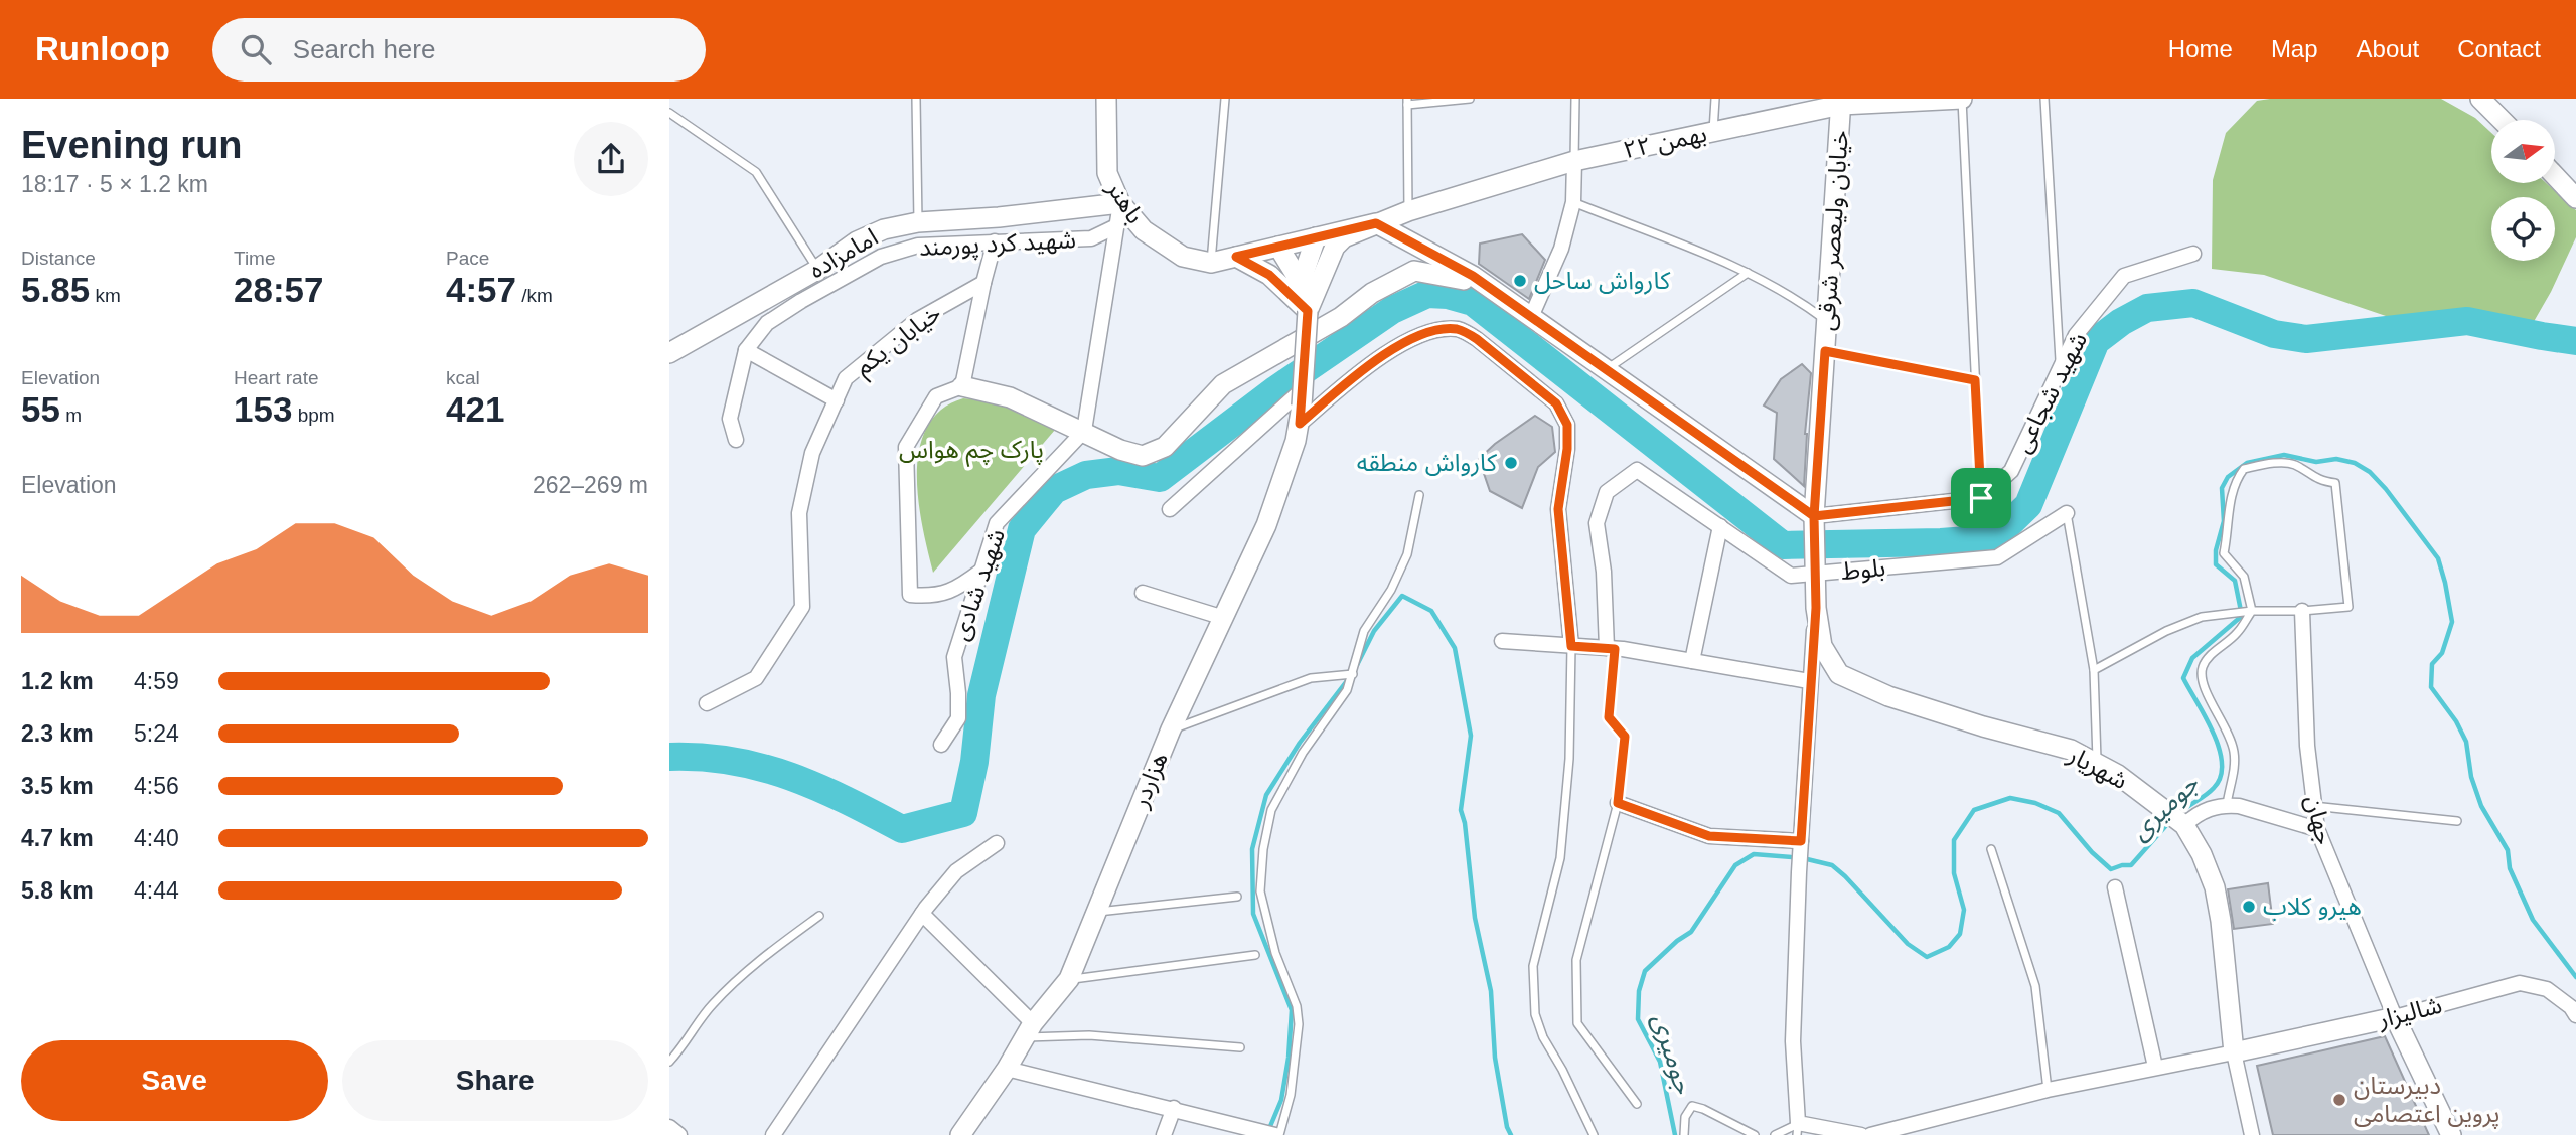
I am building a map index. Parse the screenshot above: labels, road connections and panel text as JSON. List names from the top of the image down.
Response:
{
  "streets": {
    "main road": [
      "۲۲ بهمن",
      "باهنر",
      "خیابان ولیعصر شرقی",
      "امامزاده",
      "شهریار",
      "هزاردر",
      "شالیزار"
    ],
    "street": [
      "شهید کرد پورمند",
      "خیابان یکم",
      "شهید شجاعی",
      "بلوط",
      "شهید شادی",
      "جهان"
    ]
  },
  "crossings": [
    ["۲۲ بهمن", "خیابان ولیعصر شرقی"],
    ["باهنر", "امامزاده"],
    ["خیابان ولیعصر شرقی", "بلوط"],
    ["خیابان ولیعصر شرقی", "شهریار"],
    ["بلوط", "شهریار"],
    ["شهریار", "شالیزار"],
    ["جهان", "شالیزار"]
  ],
  "water": ["جومیری"],
  "parks": ["پارک چم هواس"],
  "places": [
    "کارواش ساحل",
    "کارواش منطقه",
    "هیرو کلاب",
    "دبیرستان پروین اعتصامی"
  ],
  "north": "right",
  "page": {
    "header": "Runloop",
    "search": "Search here",
    "nav": [
      "Home",
      "Map",
      "About",
      "Contact"
    ],
    "heading": ["Evening run", "18:17 · 5 × 1.2 km"],
    "stats": [
      ["Distance", "5.85 km"],
      ["Time", "28:57"],
      ["Pace", "4:57 /km"],
      ["Elevation", "55 m"],
      ["Heart rate", "153 bpm"],
      ["kcal", "421"]
    ],
    "chart": ["Elevation", "262–269 m"],
    "list": [
      {
        "name": "1.2 km",
        "note": "4:59"
      },
      {
        "name": "2.3 km",
        "note": "5:24"
      },
      {
        "name": "3.5 km",
        "note": "4:56"
      },
      {
        "name": "4.7 km",
        "note": "4:40"
      },
      {
        "name": "5.8 km",
        "note": "4:44"
      }
    ],
    "buttons": ["Save", "Share"]
  }
}
